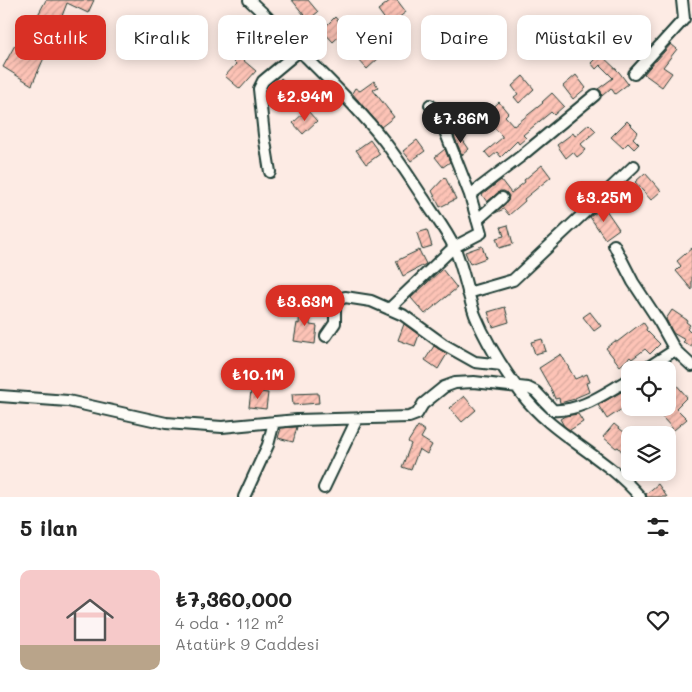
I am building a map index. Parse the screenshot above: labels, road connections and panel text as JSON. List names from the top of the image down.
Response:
{
  "page": {
    "chip": [
      "Satılık",
      "Kiralık",
      "Filtreler",
      "Yeni",
      "Daire",
      "Müstakil ev"
    ],
    "price": [
      "₺2.94M",
      "₺7.36M",
      "₺3.25M",
      "₺3.63M",
      "₺10.1M"
    ],
    "heading": "5 ilan",
    "list": [
      {
        "name": "₺7,360,000",
        "note": "4 oda · 112 m² · Atatürk 9 Caddesi"
      }
    ]
  }
}
